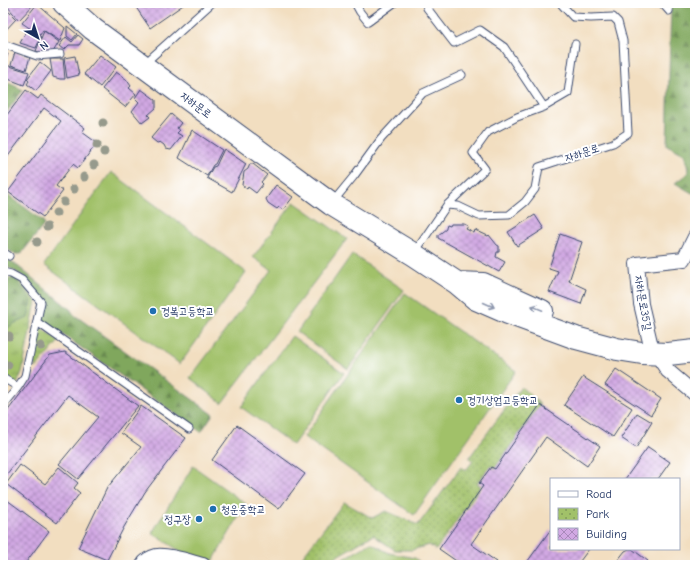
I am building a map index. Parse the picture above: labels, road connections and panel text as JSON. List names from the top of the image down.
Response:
{
  "streets": {
    "main road": ["자하문로"],
    "street": ["자하문로35길"]
  },
  "crossings": [
    ["자하문로", "자하문로35길"]
  ],
  "places": [
    "경복고등학교",
    "경기상업고등학교",
    "청운중학교",
    "정구장"
  ],
  "legend": ["Road", "Park", "Building"],
  "north": "bottom right"
}
